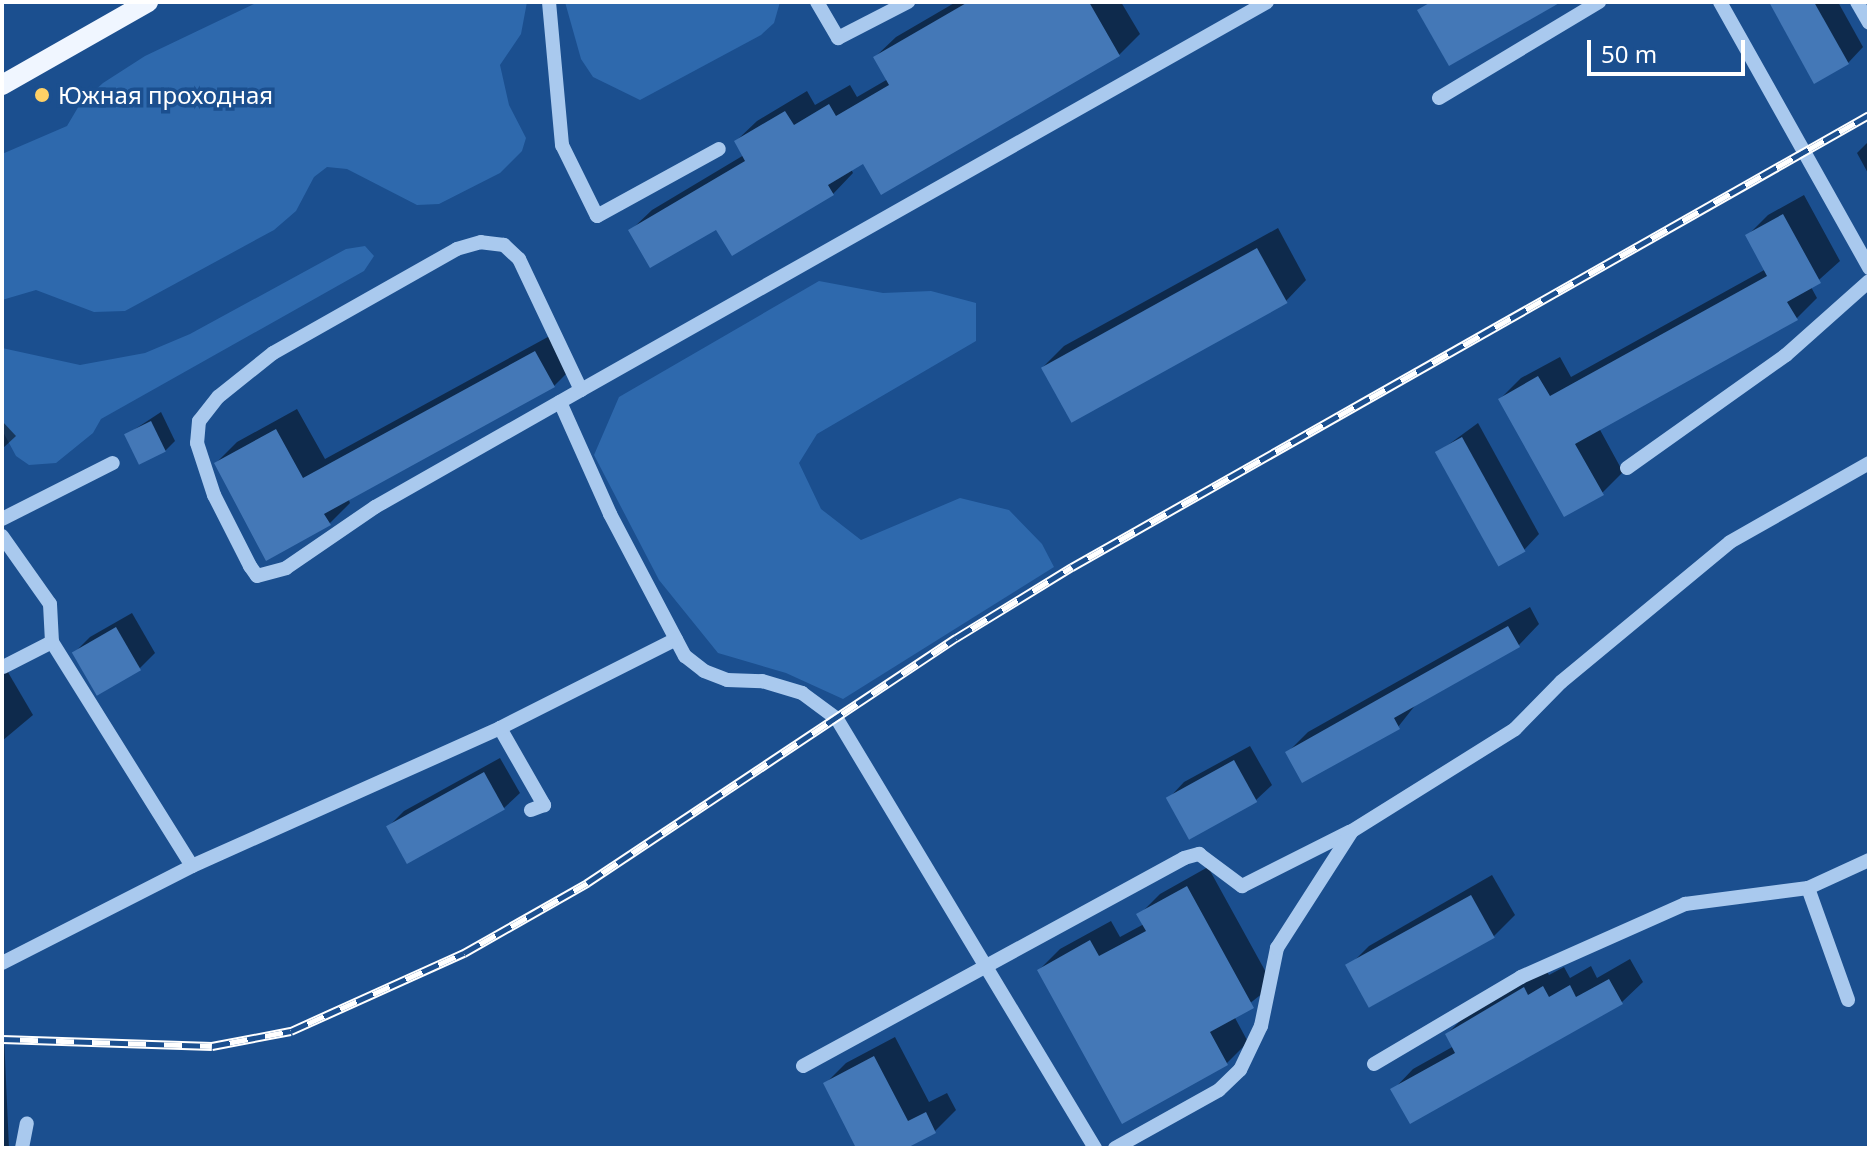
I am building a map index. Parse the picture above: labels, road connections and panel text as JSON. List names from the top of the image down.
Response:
{
  "places": ["Южная проходная"],
  "scale_bar": "50 m"
}
